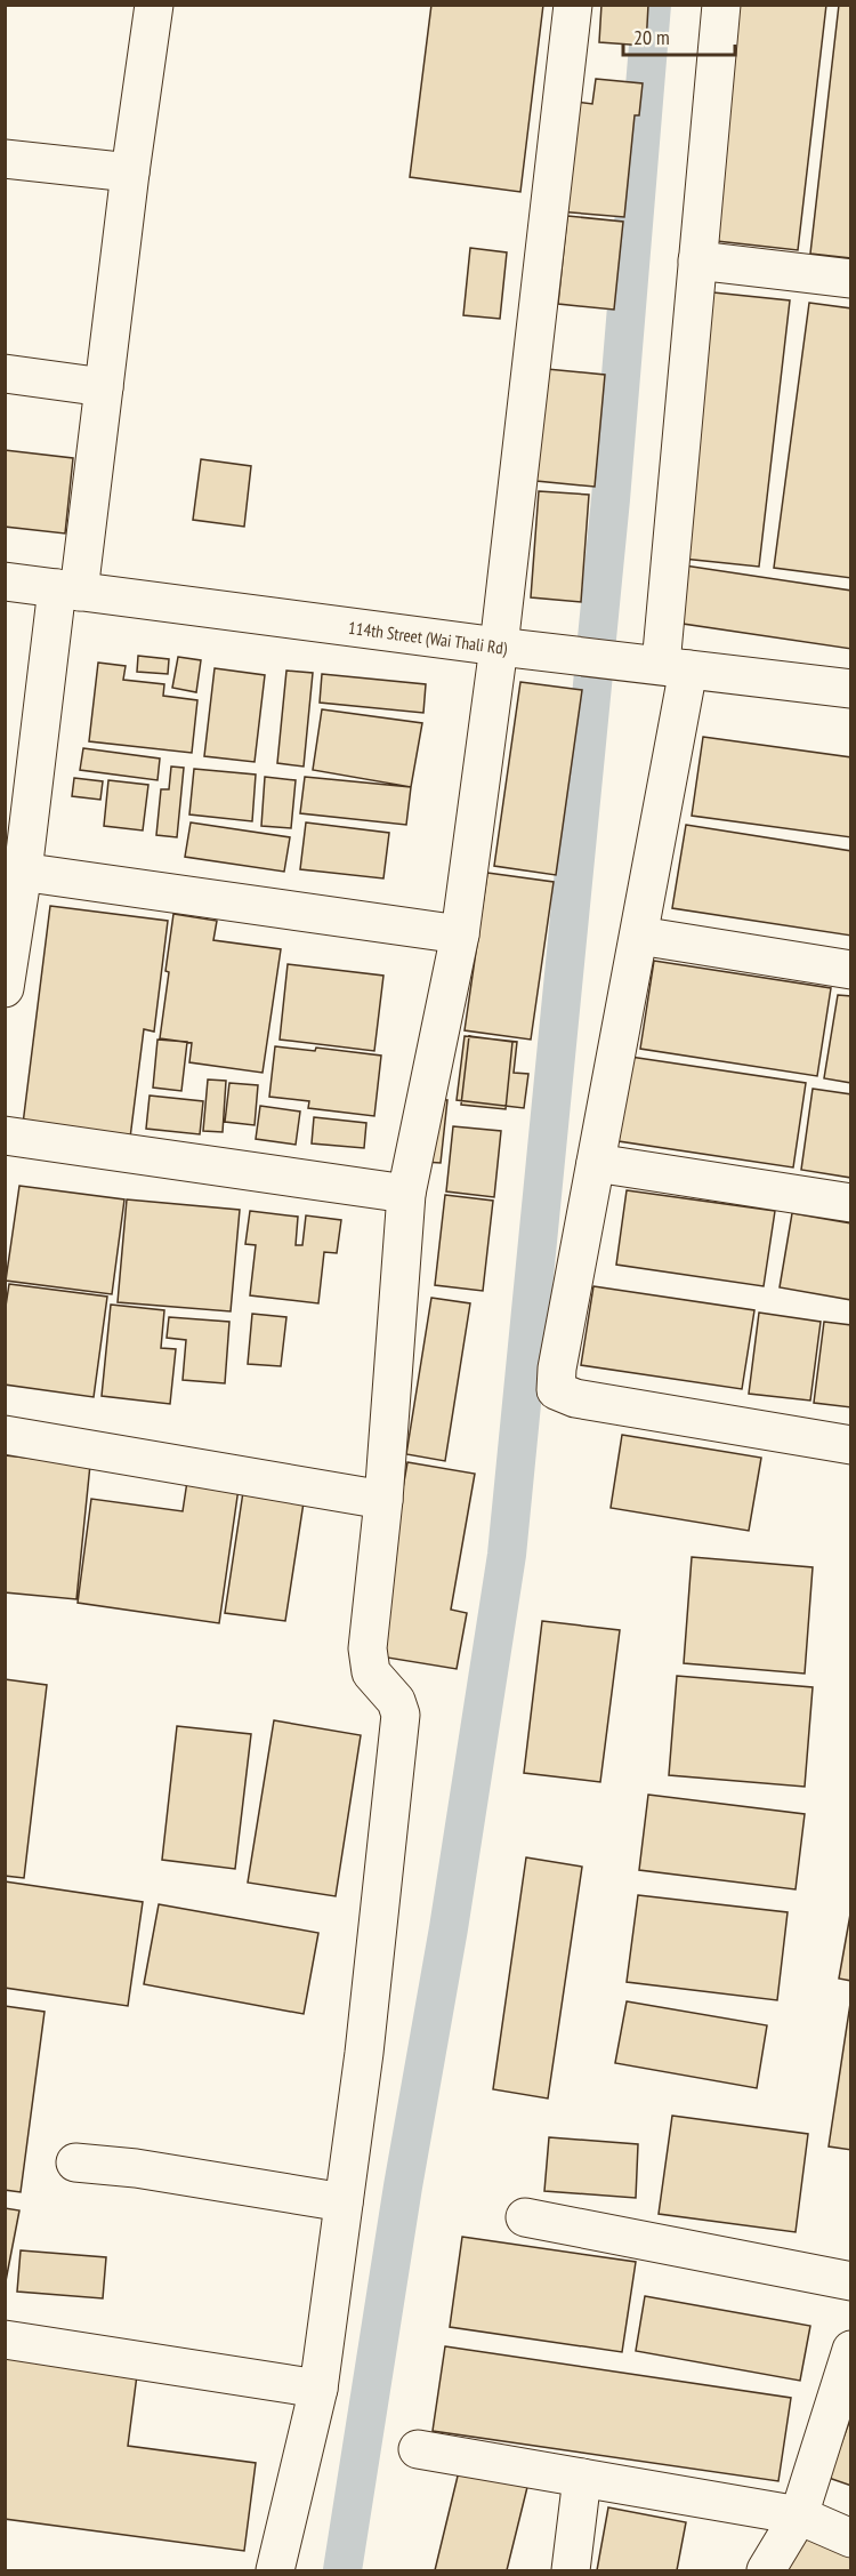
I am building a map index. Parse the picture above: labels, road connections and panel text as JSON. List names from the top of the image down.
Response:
{
  "streets": {
    "street": ["114th Street (Wai Thali Rd)"]
  },
  "scale_bar": "20 m"
}
